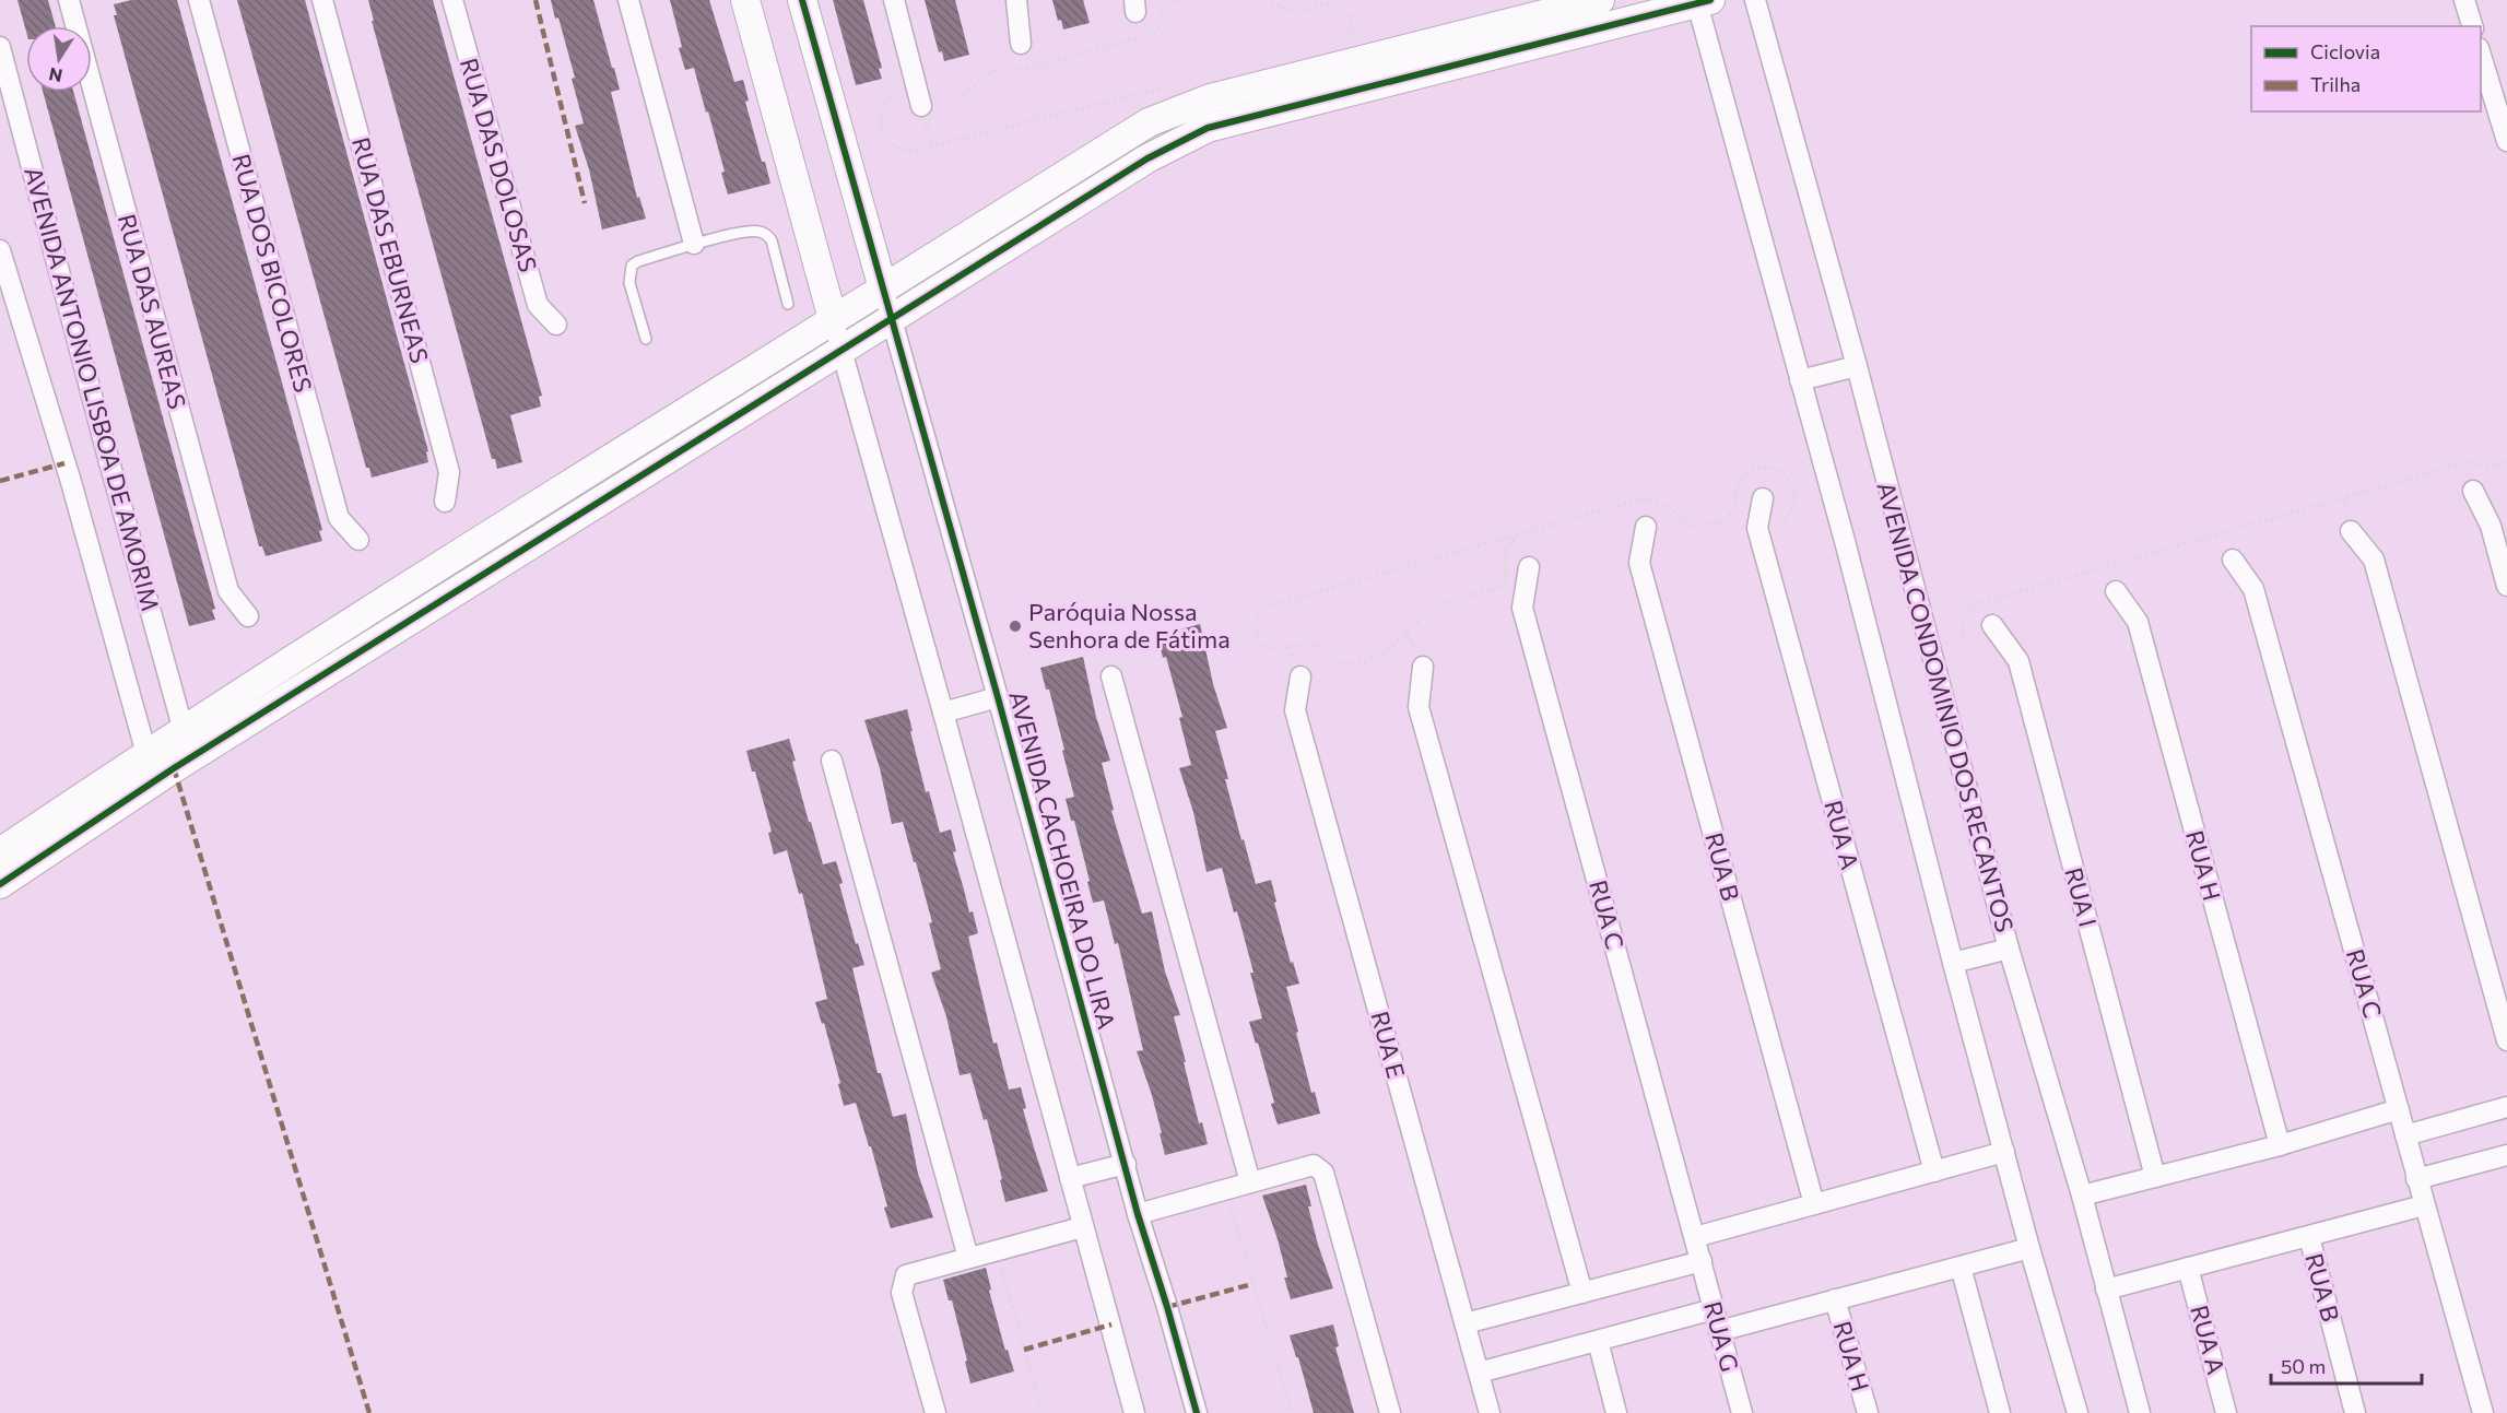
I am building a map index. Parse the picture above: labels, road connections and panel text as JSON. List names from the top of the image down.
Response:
{
  "streets": {
    "street": [
      "RUA DAS DOLOSAS",
      "RUA DAS EBURNEAS",
      "RUA DOS BICOLORES",
      "RUA DAS AUREAS",
      "AVENIDA ANTONIO LISBOA DE AMORIM",
      "AVENIDA CONDOMINIO DOS RECANTOS",
      "RUA A",
      "AVENIDA CACHOEIRA DO LIRA",
      "RUA H",
      "RUA B",
      "RUA I",
      "RUA C",
      "RUA E",
      "RUA G"
    ]
  },
  "crossings": [
    ["RUA C", "RUA G"]
  ],
  "places": ["Paróquia Nossa Senhora de Fátima"],
  "legend": ["Ciclovia", "Trilha"],
  "scale_bar": "50 m",
  "north": "bottom"
}
